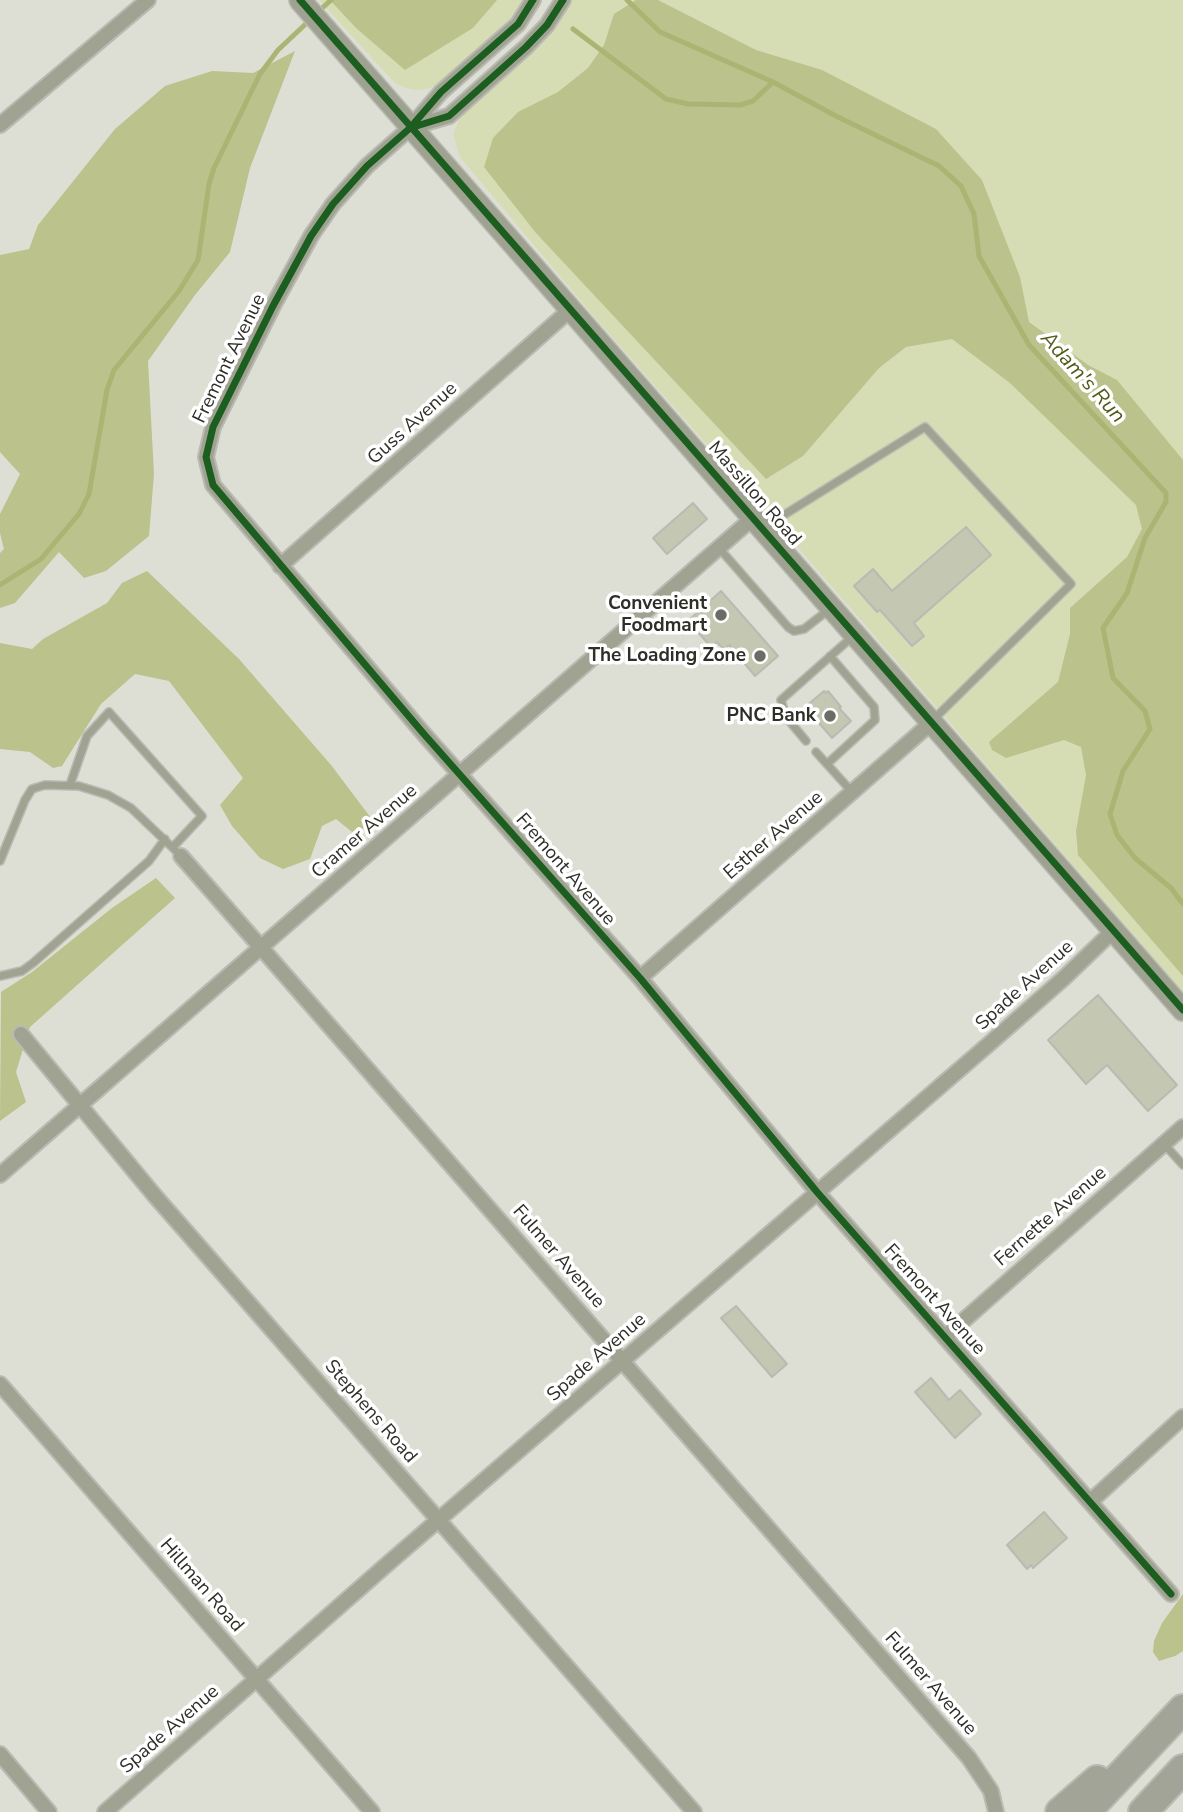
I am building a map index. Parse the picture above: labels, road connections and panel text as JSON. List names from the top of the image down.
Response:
{
  "streets": {
    "street": [
      "Fremont Avenue",
      "Guss Avenue",
      "Massillon Road",
      "Cramer Avenue",
      "Esther Avenue",
      "Spade Avenue",
      "Fernette Avenue",
      "Fulmer Avenue",
      "Stephens Road",
      "Hillman Road"
    ]
  },
  "crossings": [
    ["Fremont Avenue", "Guss Avenue"],
    ["Fremont Avenue", "Massillon Road"],
    ["Fremont Avenue", "Cramer Avenue"],
    ["Fremont Avenue", "Esther Avenue"],
    ["Fremont Avenue", "Spade Avenue"],
    ["Fremont Avenue", "Fernette Avenue"],
    ["Guss Avenue", "Massillon Road"],
    ["Massillon Road", "Cramer Avenue"],
    ["Massillon Road", "Esther Avenue"],
    ["Massillon Road", "Spade Avenue"],
    ["Cramer Avenue", "Fulmer Avenue"],
    ["Cramer Avenue", "Stephens Road"],
    ["Spade Avenue", "Fulmer Avenue"],
    ["Spade Avenue", "Stephens Road"],
    ["Spade Avenue", "Hillman Road"]
  ],
  "water": ["Adam's Run"],
  "places": ["Convenient Foodmart", "The Loading Zone", "PNC Bank"]
}
